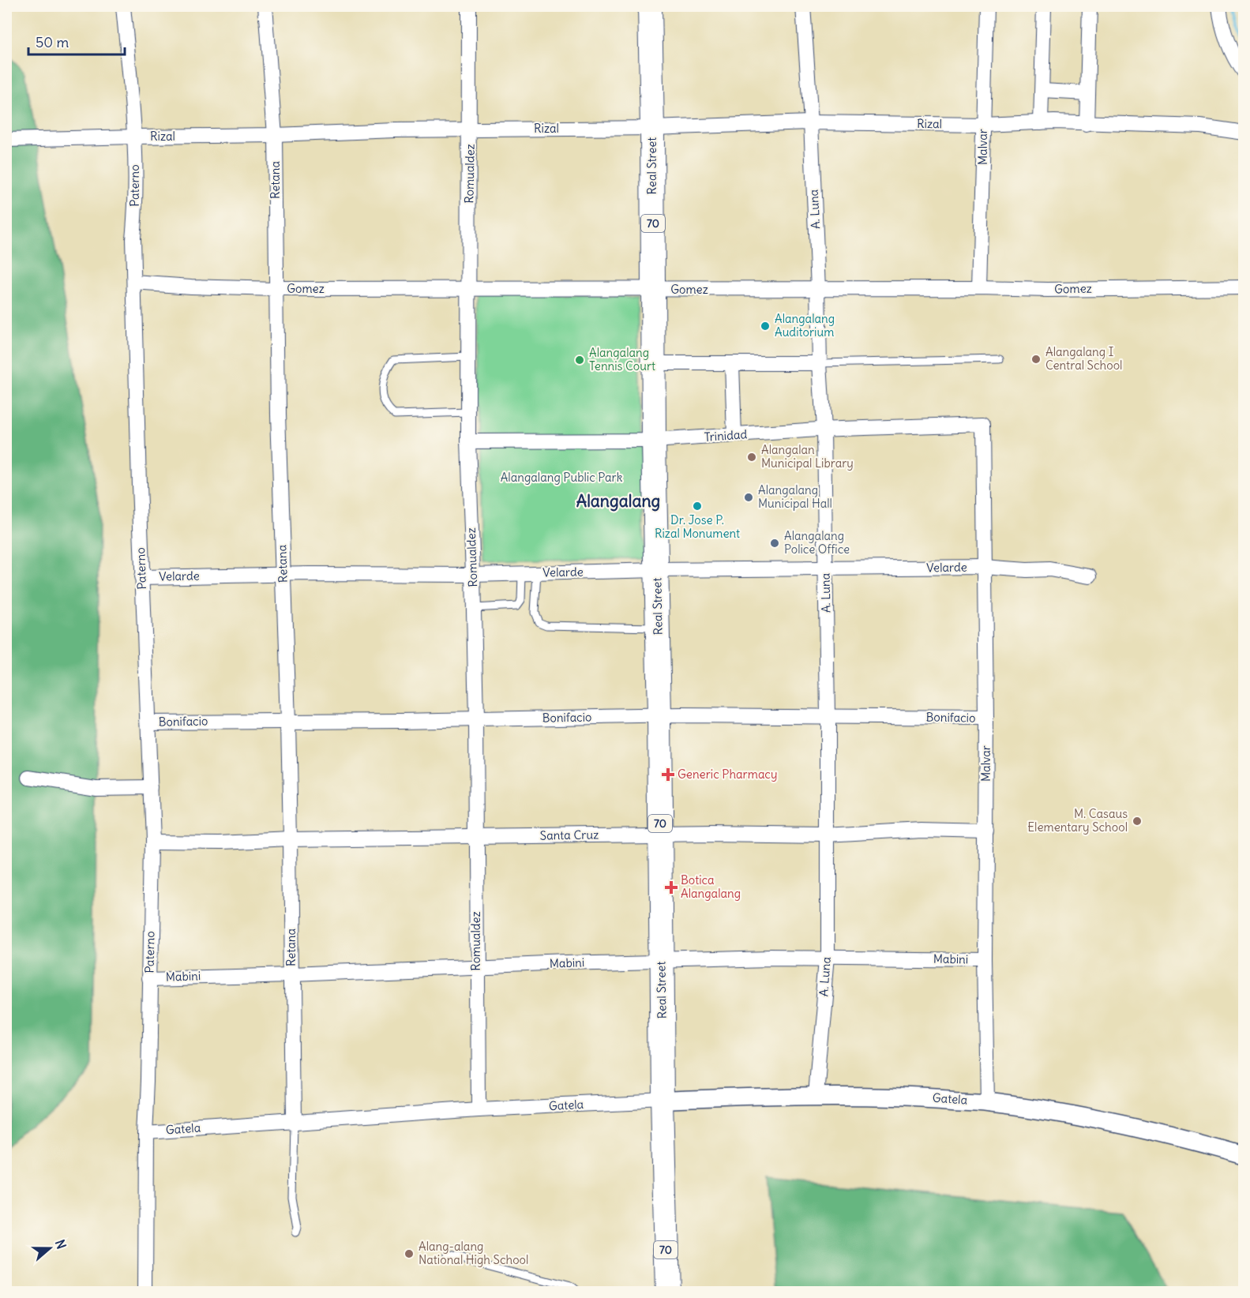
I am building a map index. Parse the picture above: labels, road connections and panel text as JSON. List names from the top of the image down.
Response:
{
  "streets": {
    "highway": ["Real Street", "70"],
    "street": [
      "Rizal",
      "Malvar",
      "Romualdez",
      "Retana",
      "Paterno",
      "A. Luna",
      "Gomez",
      "Trinidad",
      "Velarde",
      "Bonifacio",
      "Santa Cruz",
      "Mabini",
      "Gatela"
    ]
  },
  "crossings": [
    ["Rizal", "Malvar"],
    ["Rizal", "Real Street"],
    ["Rizal", "Romualdez"],
    ["Rizal", "Retana"],
    ["Rizal", "Paterno"],
    ["Rizal", "A. Luna"],
    ["Malvar", "Gomez"],
    ["Malvar", "Trinidad"],
    ["Malvar", "Velarde"],
    ["Malvar", "Bonifacio"],
    ["Malvar", "Santa Cruz"],
    ["Malvar", "Mabini"],
    ["Malvar", "Gatela"],
    ["Real Street", "Gomez"],
    ["Real Street", "Trinidad"],
    ["Real Street", "Velarde"],
    ["Real Street", "Bonifacio"],
    ["Real Street", "Santa Cruz"],
    ["Real Street", "Mabini"],
    ["Real Street", "Gatela"],
    ["Romualdez", "Gomez"],
    ["Romualdez", "Trinidad"],
    ["Romualdez", "Velarde"],
    ["Romualdez", "Bonifacio"],
    ["Romualdez", "Santa Cruz"],
    ["Romualdez", "Mabini"],
    ["Romualdez", "Gatela"],
    ["Retana", "Gomez"],
    ["Retana", "Velarde"],
    ["Retana", "Bonifacio"],
    ["Retana", "Santa Cruz"],
    ["Retana", "Mabini"],
    ["Retana", "Gatela"],
    ["Paterno", "Gomez"],
    ["Paterno", "Velarde"],
    ["Paterno", "Bonifacio"],
    ["Paterno", "Santa Cruz"],
    ["Paterno", "Mabini"],
    ["Paterno", "Gatela"],
    ["A. Luna", "Gomez"],
    ["A. Luna", "Trinidad"],
    ["A. Luna", "Velarde"],
    ["A. Luna", "Bonifacio"],
    ["A. Luna", "Santa Cruz"],
    ["A. Luna", "Mabini"],
    ["A. Luna", "Gatela"]
  ],
  "districts": ["Alangalang"],
  "parks": ["Alangalang Public Park"],
  "places": {
    "other": [
      "Alangalang Auditorium",
      "Alangalang I Central School",
      "Alangalang Tennis Court",
      "Alangalan Municipal Library",
      "Alangalang Municipal Hall",
      "Dr. Jose P. Rizal Monument",
      "Alangalang Police Office",
      "M. Casaus Elementary School",
      "Alang-alang National High School"
    ],
    "health": ["Generic Pharmacy", "Botica Alangalang"]
  },
  "scale_bar": "50 m",
  "north": "right"
}
